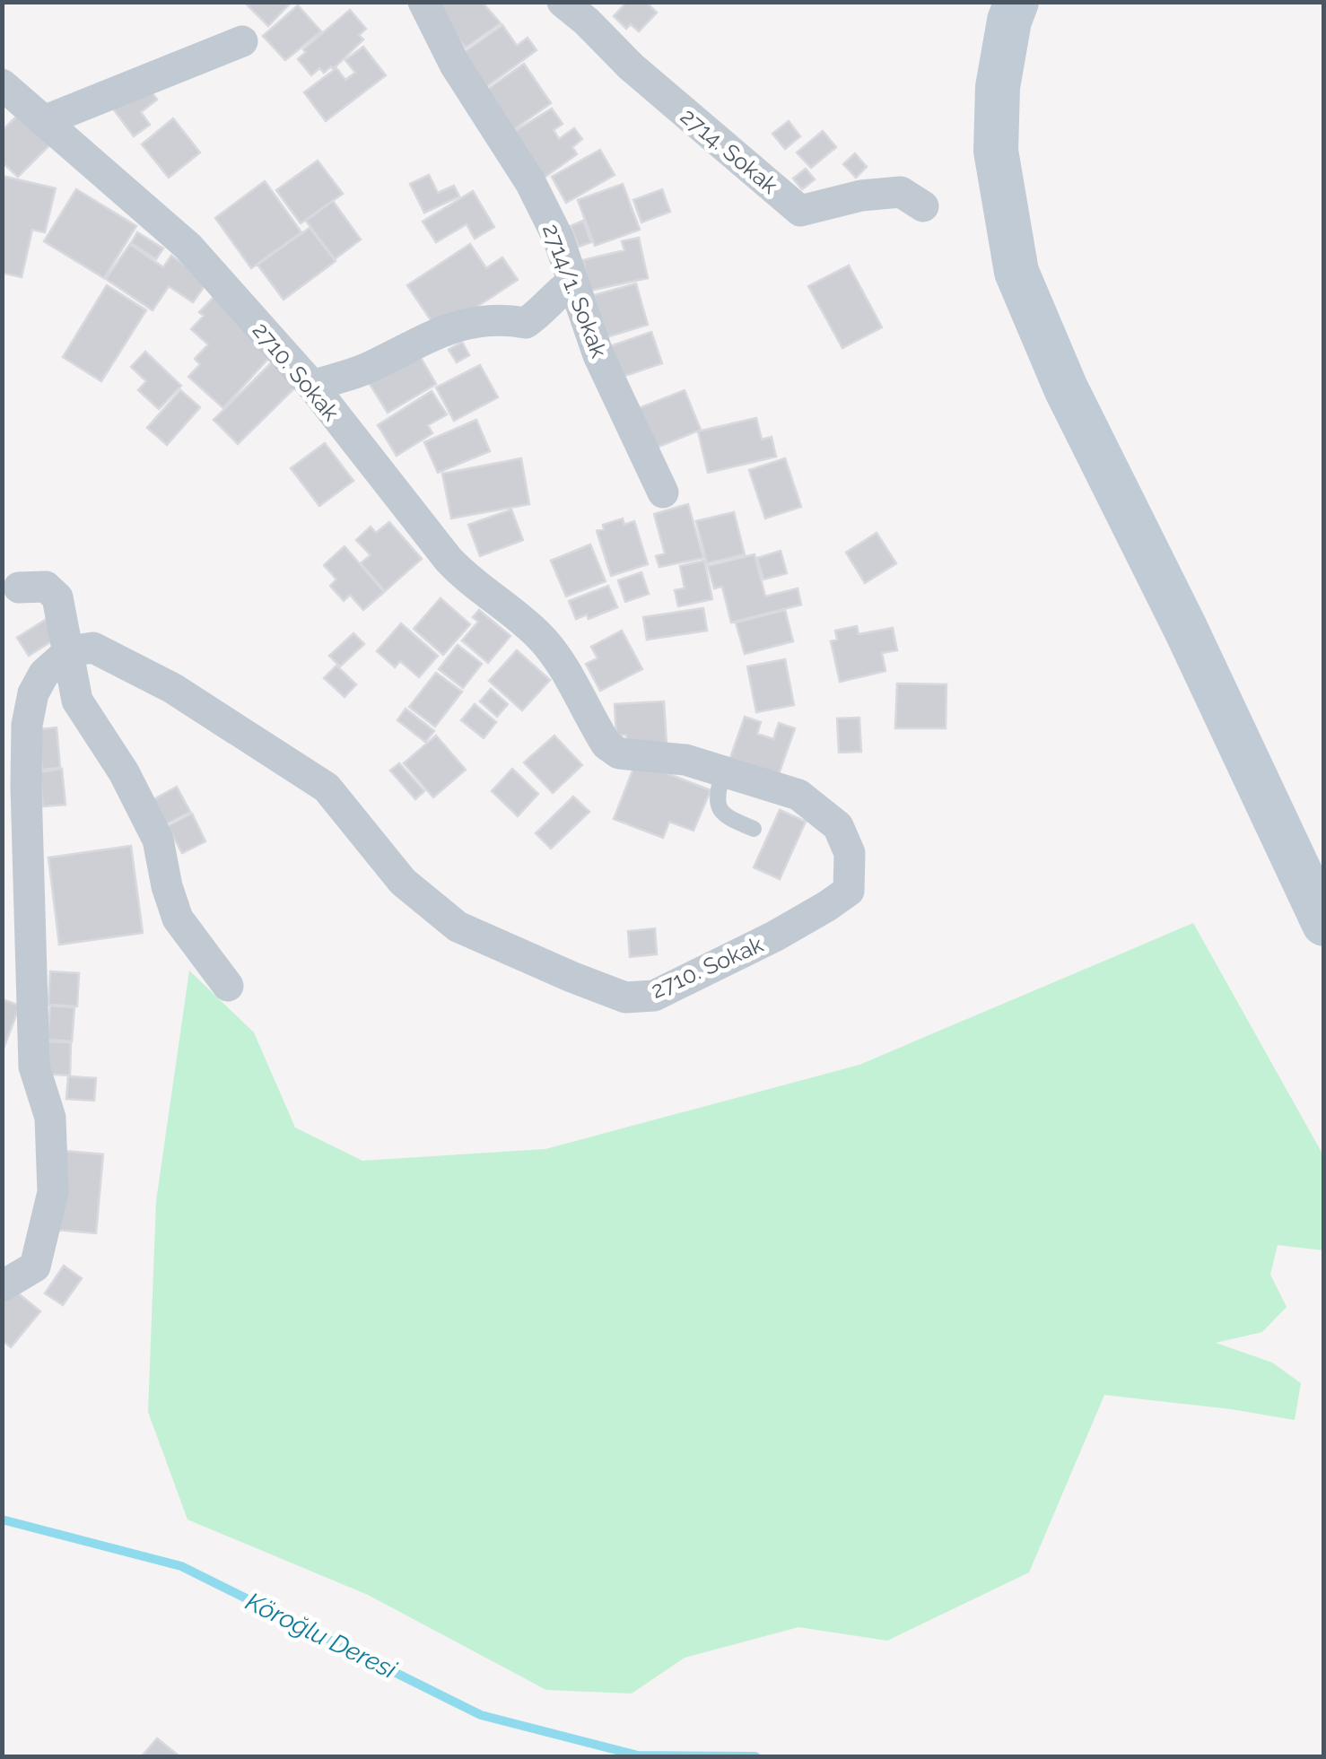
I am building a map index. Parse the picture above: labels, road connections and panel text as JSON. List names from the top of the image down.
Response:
{
  "streets": {
    "street": ["2714. Sokak", "2714/1. Sokak", "2710. Sokak"]
  },
  "water": ["Köroğlu Deresi"]
}
